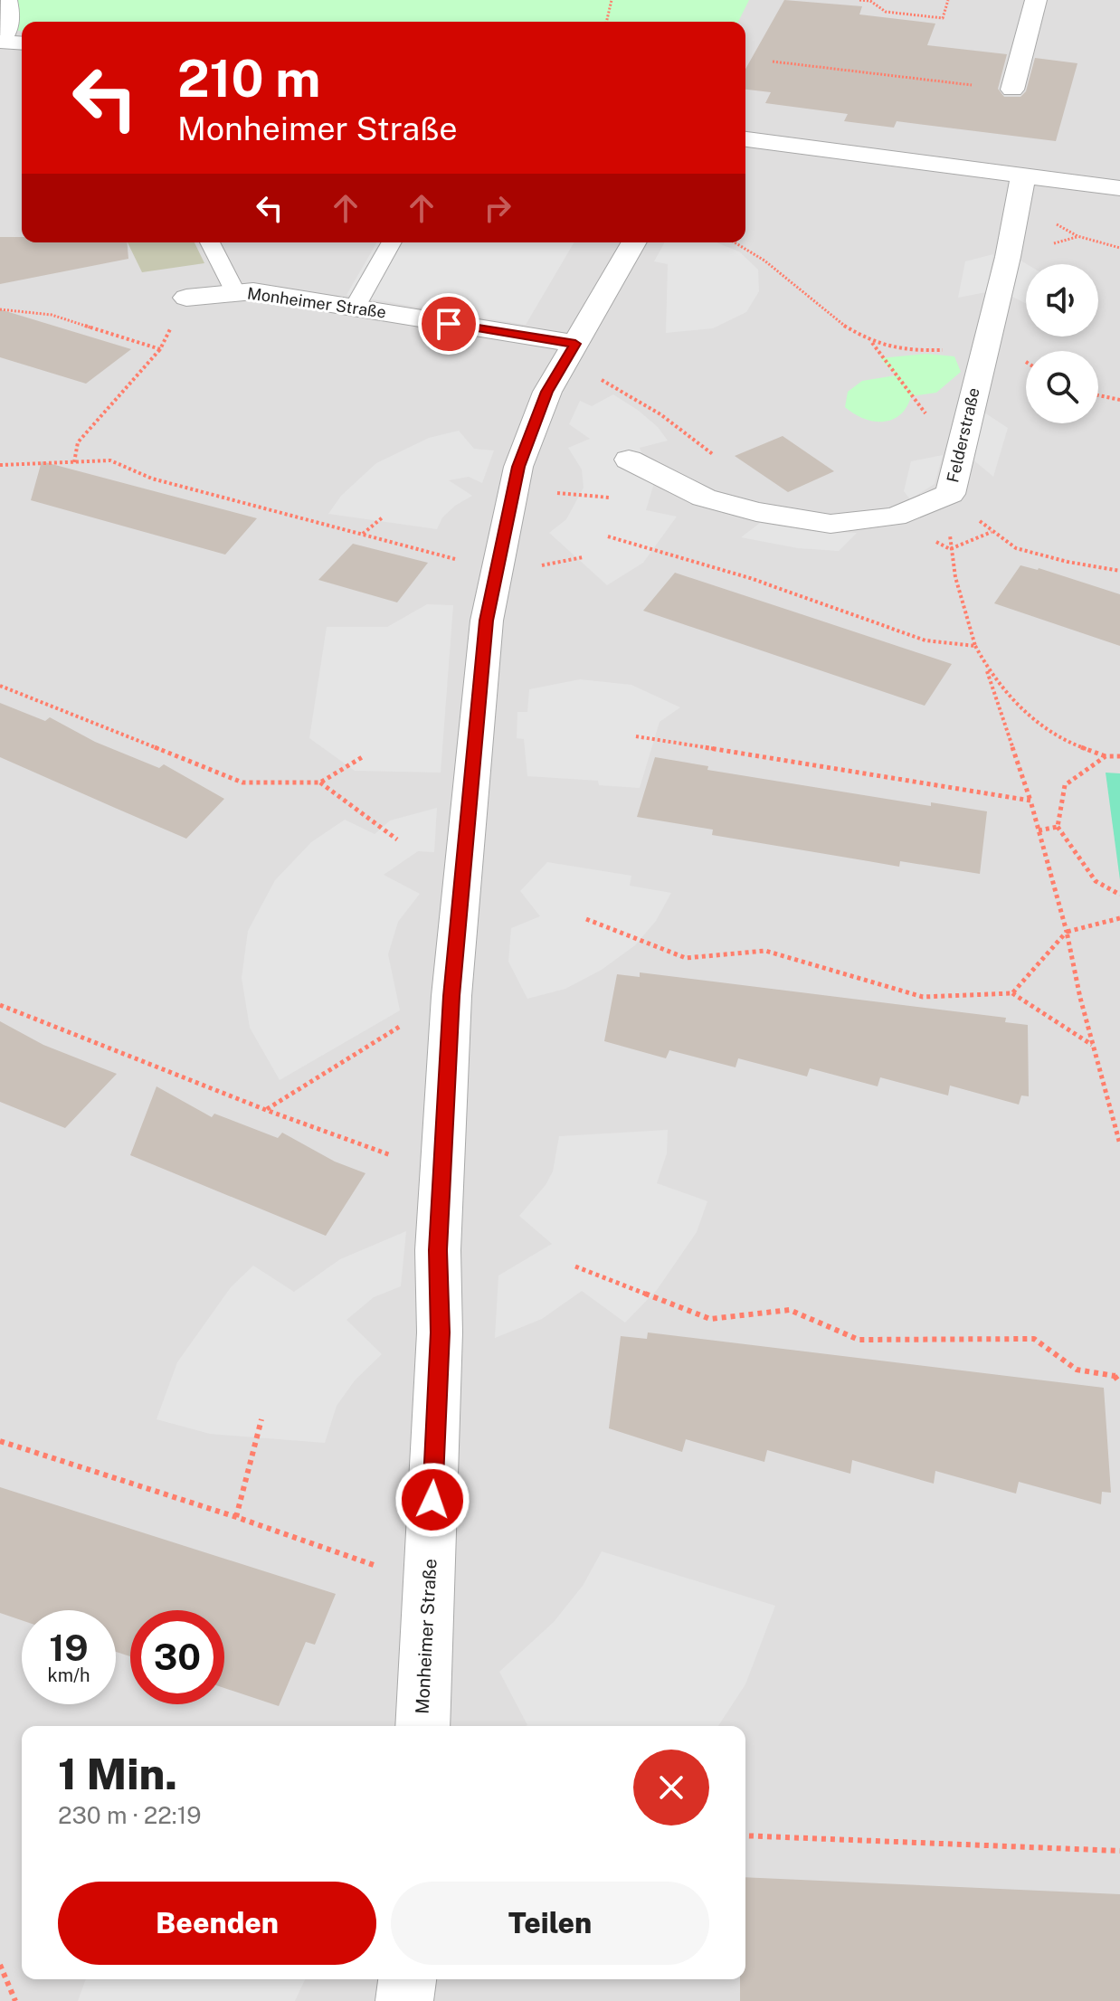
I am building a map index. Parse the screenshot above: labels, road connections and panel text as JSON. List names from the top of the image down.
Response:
{
  "streets": {
    "street": ["Monheimer Straße", "Felderstraße"]
  },
  "page": {
    "turn": ["210 m", "Monheimer Straße"],
    "speed": "19 km/h",
    "limit": "30",
    "heading": ["1 Min.", "230 m · 22:19"],
    "buttons": ["Beenden", "Teilen"]
  }
}
